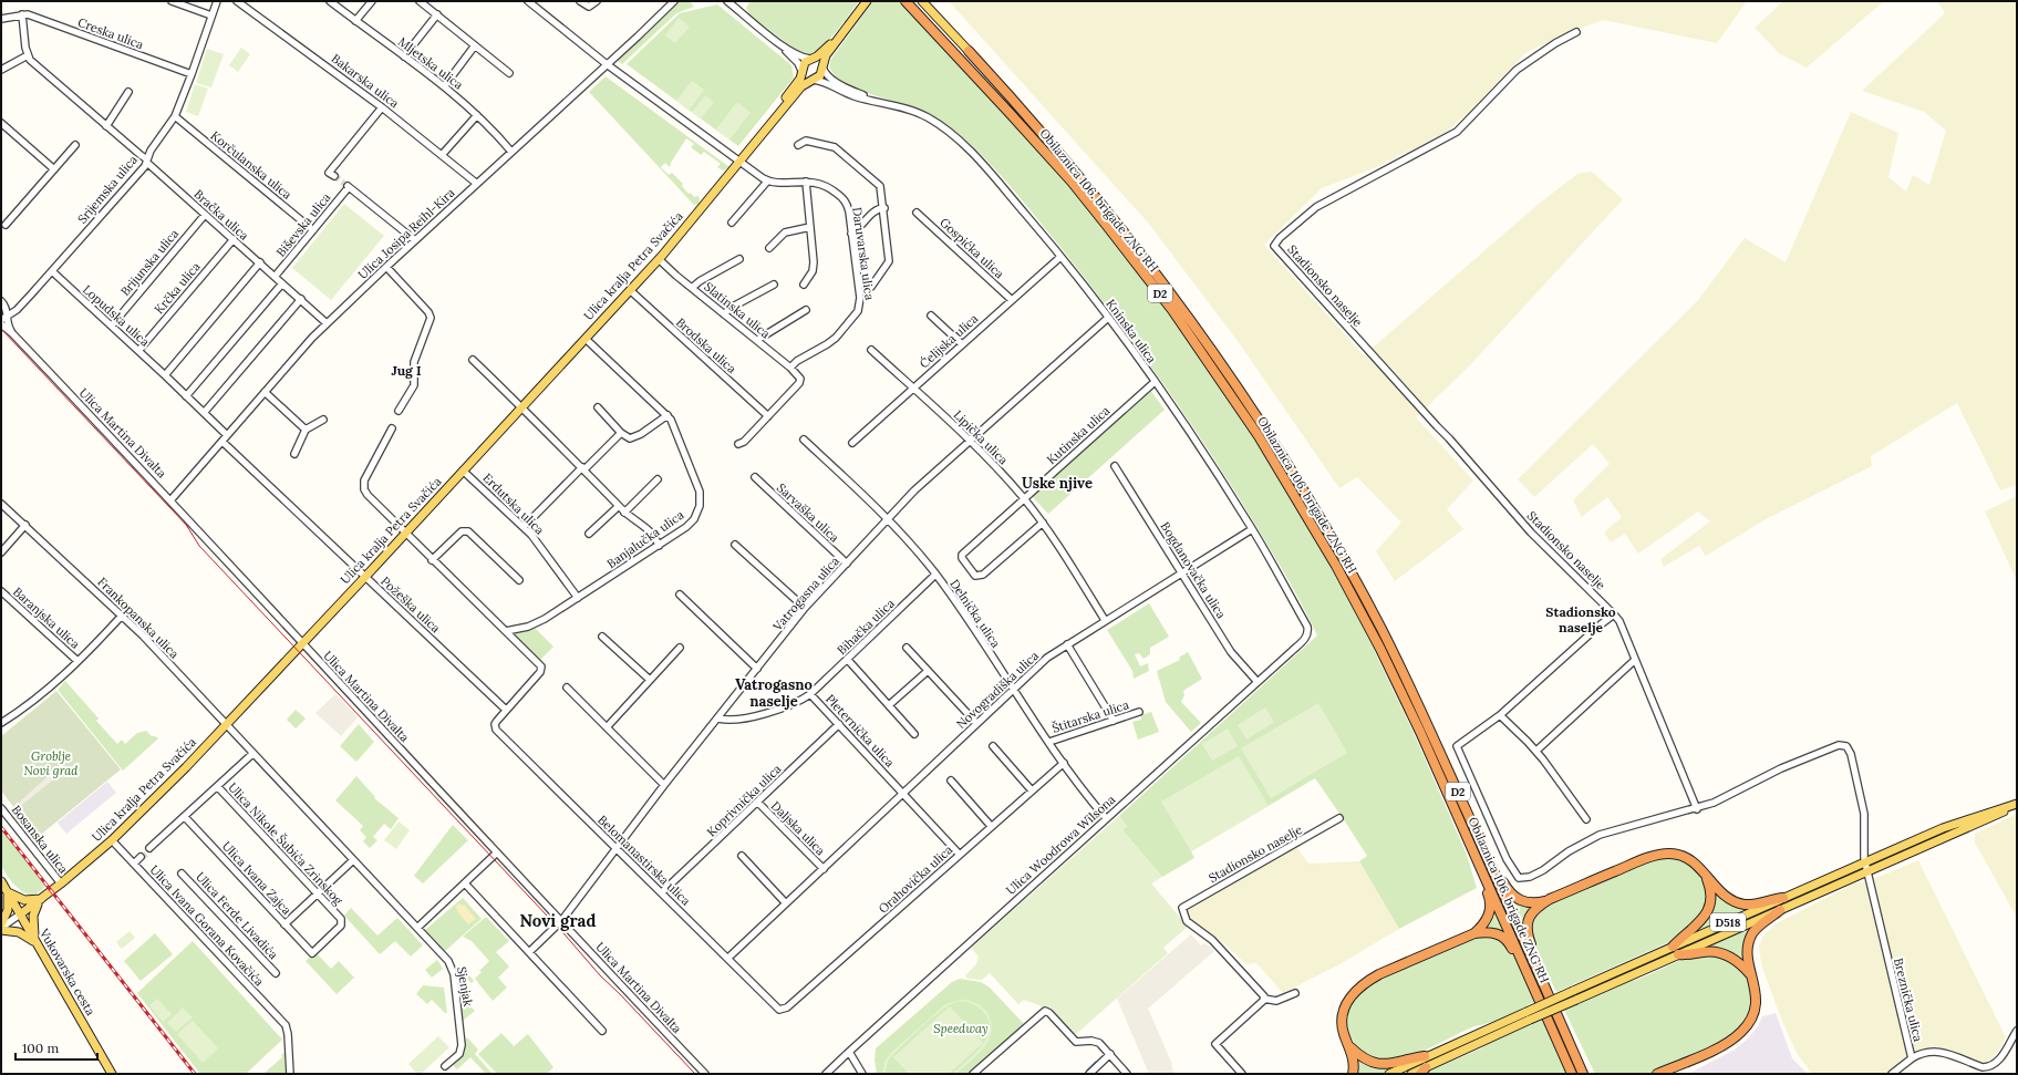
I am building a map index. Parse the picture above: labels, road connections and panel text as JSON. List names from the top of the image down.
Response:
{
  "streets": {
    "highway": ["Obilaznica 106. brigade ZNG RH", "D2"],
    "main road": ["Ulica kralja Petra Svačića", "D518", "Vukovarska cesta"],
    "street": [
      "Creska ulica",
      "Mljetska ulica",
      "Bakarska ulica",
      "Korčulanska ulica",
      "Srijemska ulica",
      "Bračka ulica",
      "Biševska ulica",
      "Ulica Josipa Reihl-Kira",
      "Gospićka ulica",
      "Daruvarska ulica",
      "Brijunska ulica",
      "Stadionsko naselje",
      "Krčka ulica",
      "Slatinska ulica",
      "Lopudska ulica",
      "Kninska ulica",
      "Ćelijska ulica",
      "Brodska ulica",
      "Ulica Martina Divalta",
      "Kutinska ulica",
      "Lipička ulica",
      "Erdutska ulica",
      "Sarvaška ulica",
      "Banjalučka ulica",
      "Bogdanovačka ulica",
      "Vatrogasna ulica",
      "Požeška ulica",
      "Delnička ulica",
      "Baranjska ulica",
      "Frankopanska ulica",
      "Bihačka ulica",
      "Novogradiška ulica",
      "Štitarska ulica",
      "Pleternička ulica",
      "Koprivnička ulica",
      "Daljska ulica",
      "Bosanska ulica",
      "Ulica Nikole Šubića Zrinskog",
      "Ulica Woodrowa Wilsona",
      "Belomanastirska ulica",
      "Ulica Ivana Zajca",
      "Orahovička ulica",
      "Ulica Ferde Livadića",
      "Ulica Ivana Gorana Kovačića",
      "Sjenjak",
      "Breznička ulica"
    ]
  },
  "crossings": [
    ["Creska ulica", "Srijemska ulica"],
    ["Mljetska ulica", "Ulica Josipa Reihl-Kira"],
    ["Bakarska ulica", "Ulica Josipa Reihl-Kira"],
    ["Korčulanska ulica", "Srijemska ulica"],
    ["Korčulanska ulica", "Biševska ulica"],
    ["Srijemska ulica", "Bračka ulica"],
    ["Srijemska ulica", "Lopudska ulica"],
    ["Srijemska ulica", "Ulica Martina Divalta"],
    ["Bračka ulica", "Biševska ulica"],
    ["Bračka ulica", "Ulica Josipa Reihl-Kira"],
    ["Bračka ulica", "Brijunska ulica"],
    ["Bračka ulica", "Krčka ulica"],
    ["Biševska ulica", "Ulica Josipa Reihl-Kira"],
    ["Ulica Josipa Reihl-Kira", "Lopudska ulica"],
    ["Ulica Josipa Reihl-Kira", "Ulica Martina Divalta"],
    ["Ulica Josipa Reihl-Kira", "Požeška ulica"],
    ["Gospićka ulica", "Ćelijska ulica"],
    ["Daruvarska ulica", "Slatinska ulica"],
    ["Brijunska ulica", "Lopudska ulica"],
    ["Ulica kralja Petra Svačića", "Slatinska ulica"],
    ["Ulica kralja Petra Svačića", "Kninska ulica"],
    ["Ulica kralja Petra Svačića", "Brodska ulica"],
    ["Ulica kralja Petra Svačića", "Ulica Martina Divalta"],
    ["Ulica kralja Petra Svačića", "Erdutska ulica"],
    ["Ulica kralja Petra Svačića", "Banjalučka ulica"],
    ["Ulica kralja Petra Svačića", "Požeška ulica"],
    ["Ulica kralja Petra Svačića", "Frankopanska ulica"],
    ["Ulica kralja Petra Svačića", "Bosanska ulica"],
    ["Ulica kralja Petra Svačića", "Ulica Ivana Gorana Kovačića"],
    ["Ulica kralja Petra Svačića", "Vukovarska cesta"],
    ["Krčka ulica", "Lopudska ulica"],
    ["Slatinska ulica", "Brodska ulica"],
    ["Kninska ulica", "Ćelijska ulica"],
    ["Kninska ulica", "Kutinska ulica"],
    ["Kninska ulica", "Vatrogasna ulica"],
    ["Kninska ulica", "Novogradiška ulica"],
    ["Kninska ulica", "Ulica Woodrowa Wilsona"],
    ["Ćelijska ulica", "Lipička ulica"],
    ["Ulica Martina Divalta", "Vatrogasna ulica"],
    ["Kutinska ulica", "Lipička ulica"],
    ["Lipička ulica", "Vatrogasna ulica"],
    ["Lipička ulica", "Novogradiška ulica"],
    ["Erdutska ulica", "Banjalučka ulica"],
    ["Sarvaška ulica", "Vatrogasna ulica"],
    ["Bogdanovačka ulica", "Novogradiška ulica"],
    ["Bogdanovačka ulica", "Ulica Woodrowa Wilsona"],
    ["Vatrogasna ulica", "Delnička ulica"],
    ["Vatrogasna ulica", "Pleternička ulica"],
    ["Vatrogasna ulica", "Belomanastirska ulica"],
    ["Požeška ulica", "Belomanastirska ulica"],
    ["Delnička ulica", "Bihačka ulica"],
    ["Delnička ulica", "Novogradiška ulica"],
    ["Delnička ulica", "Štitarska ulica"],
    ["Delnička ulica", "Ulica Woodrowa Wilsona"],
    ["Delnička ulica", "Orahovička ulica"],
    ["Frankopanska ulica", "Sjenjak"],
    ["Bihačka ulica", "Pleternička ulica"],
    ["Novogradiška ulica", "Pleternička ulica"],
    ["Novogradiška ulica", "Daljska ulica"],
    ["Novogradiška ulica", "Belomanastirska ulica"],
    ["Pleternička ulica", "Koprivnička ulica"],
    ["Pleternička ulica", "Orahovička ulica"],
    ["Koprivnička ulica", "Daljska ulica"],
    ["Koprivnička ulica", "Belomanastirska ulica"],
    ["Ulica Nikole Šubića Zrinskog", "Ulica Ivana Zajca"],
    ["Belomanastirska ulica", "Orahovička ulica"],
    ["D518", "Breznička ulica"]
  ],
  "districts": [
    "Jug I",
    "Uske njive",
    "Stadionsko naselje",
    "Vatrogasno naselje",
    "Novi grad"
  ],
  "parks": ["Groblje Novi grad", "Speedway"],
  "scale_bar": "100 m"
}
